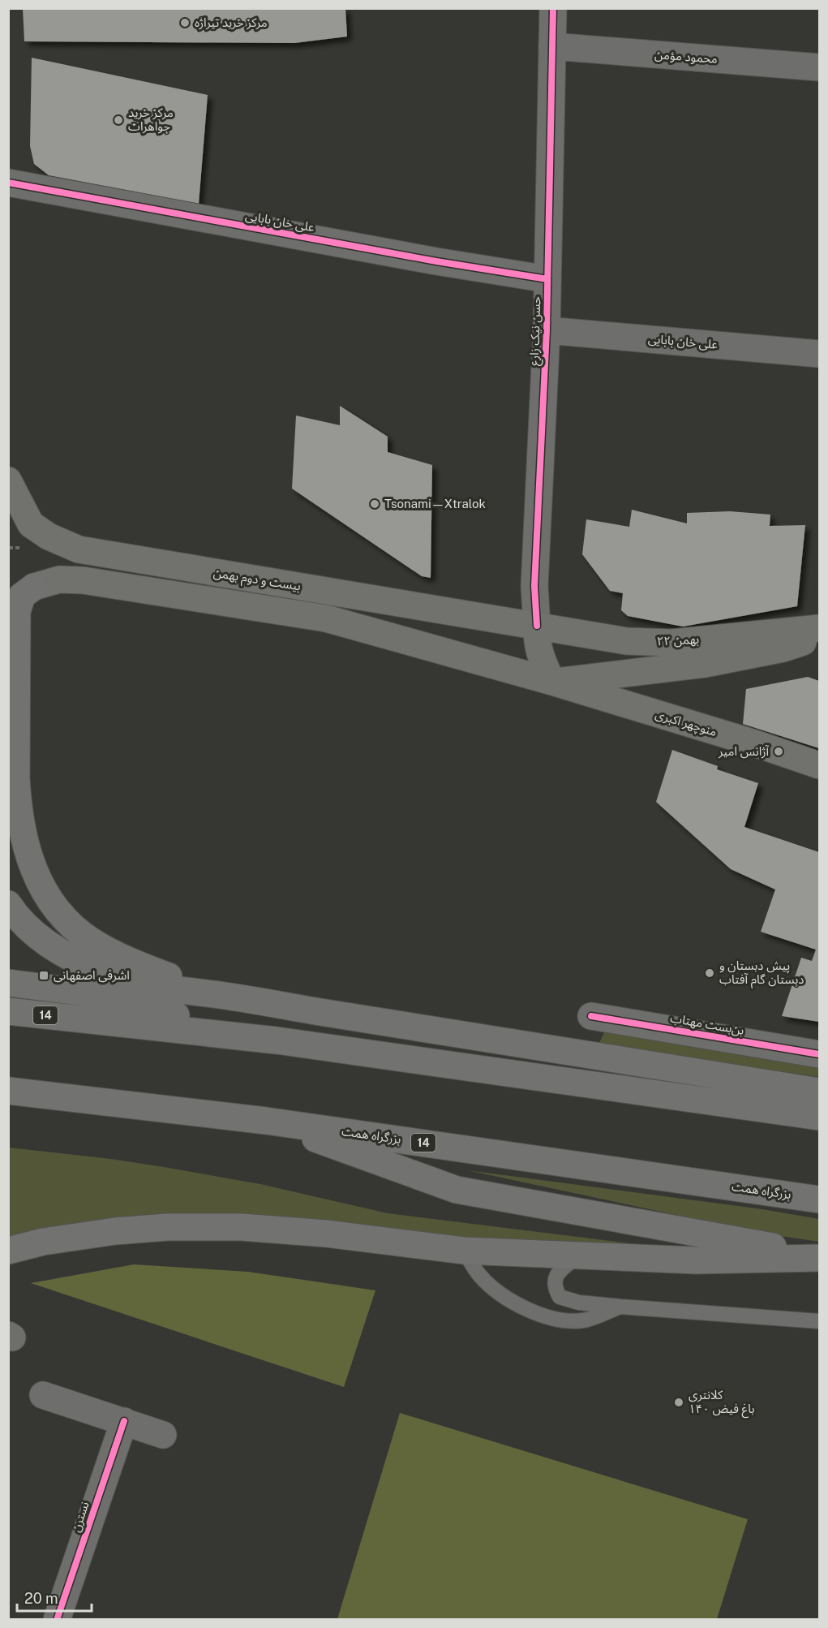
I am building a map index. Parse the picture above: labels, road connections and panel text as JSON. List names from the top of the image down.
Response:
{
  "streets": {
    "highway": ["14", "بزرگراه همت"],
    "main road": ["بیست و دوم بهمن", "۲۲ بهمن", "منوچهر اکبری"],
    "street": [
      "محمود مؤمن",
      "علی خان بابایی",
      "حسن نیک زارع",
      "بن‌بست مهتاب",
      "نسترن"
    ]
  },
  "crossings": [
    ["محمود مؤمن", "حسن نیک زارع"],
    ["علی خان بابایی", "حسن نیک زارع"],
    ["حسن نیک زارع", "بیست و دوم بهمن"],
    ["حسن نیک زارع", "۲۲ بهمن"],
    ["بیست و دوم بهمن", "۲۲ بهمن"],
    ["۲۲ بهمن", "منوچهر اکبری"]
  ],
  "places": {
    "other": [
      "مرکز خرید تیراژه",
      "مرکز خرید جواهرات",
      "Tsonami—Xtralok",
      "آژانس امیر",
      "پیش دبستان و دبستان گام آفتاب",
      "کلانتری ۱۴۰ باغ فیض"
    ],
    "transit": ["اشرفی اصفهانی"]
  },
  "scale_bar": "20 m"
}
